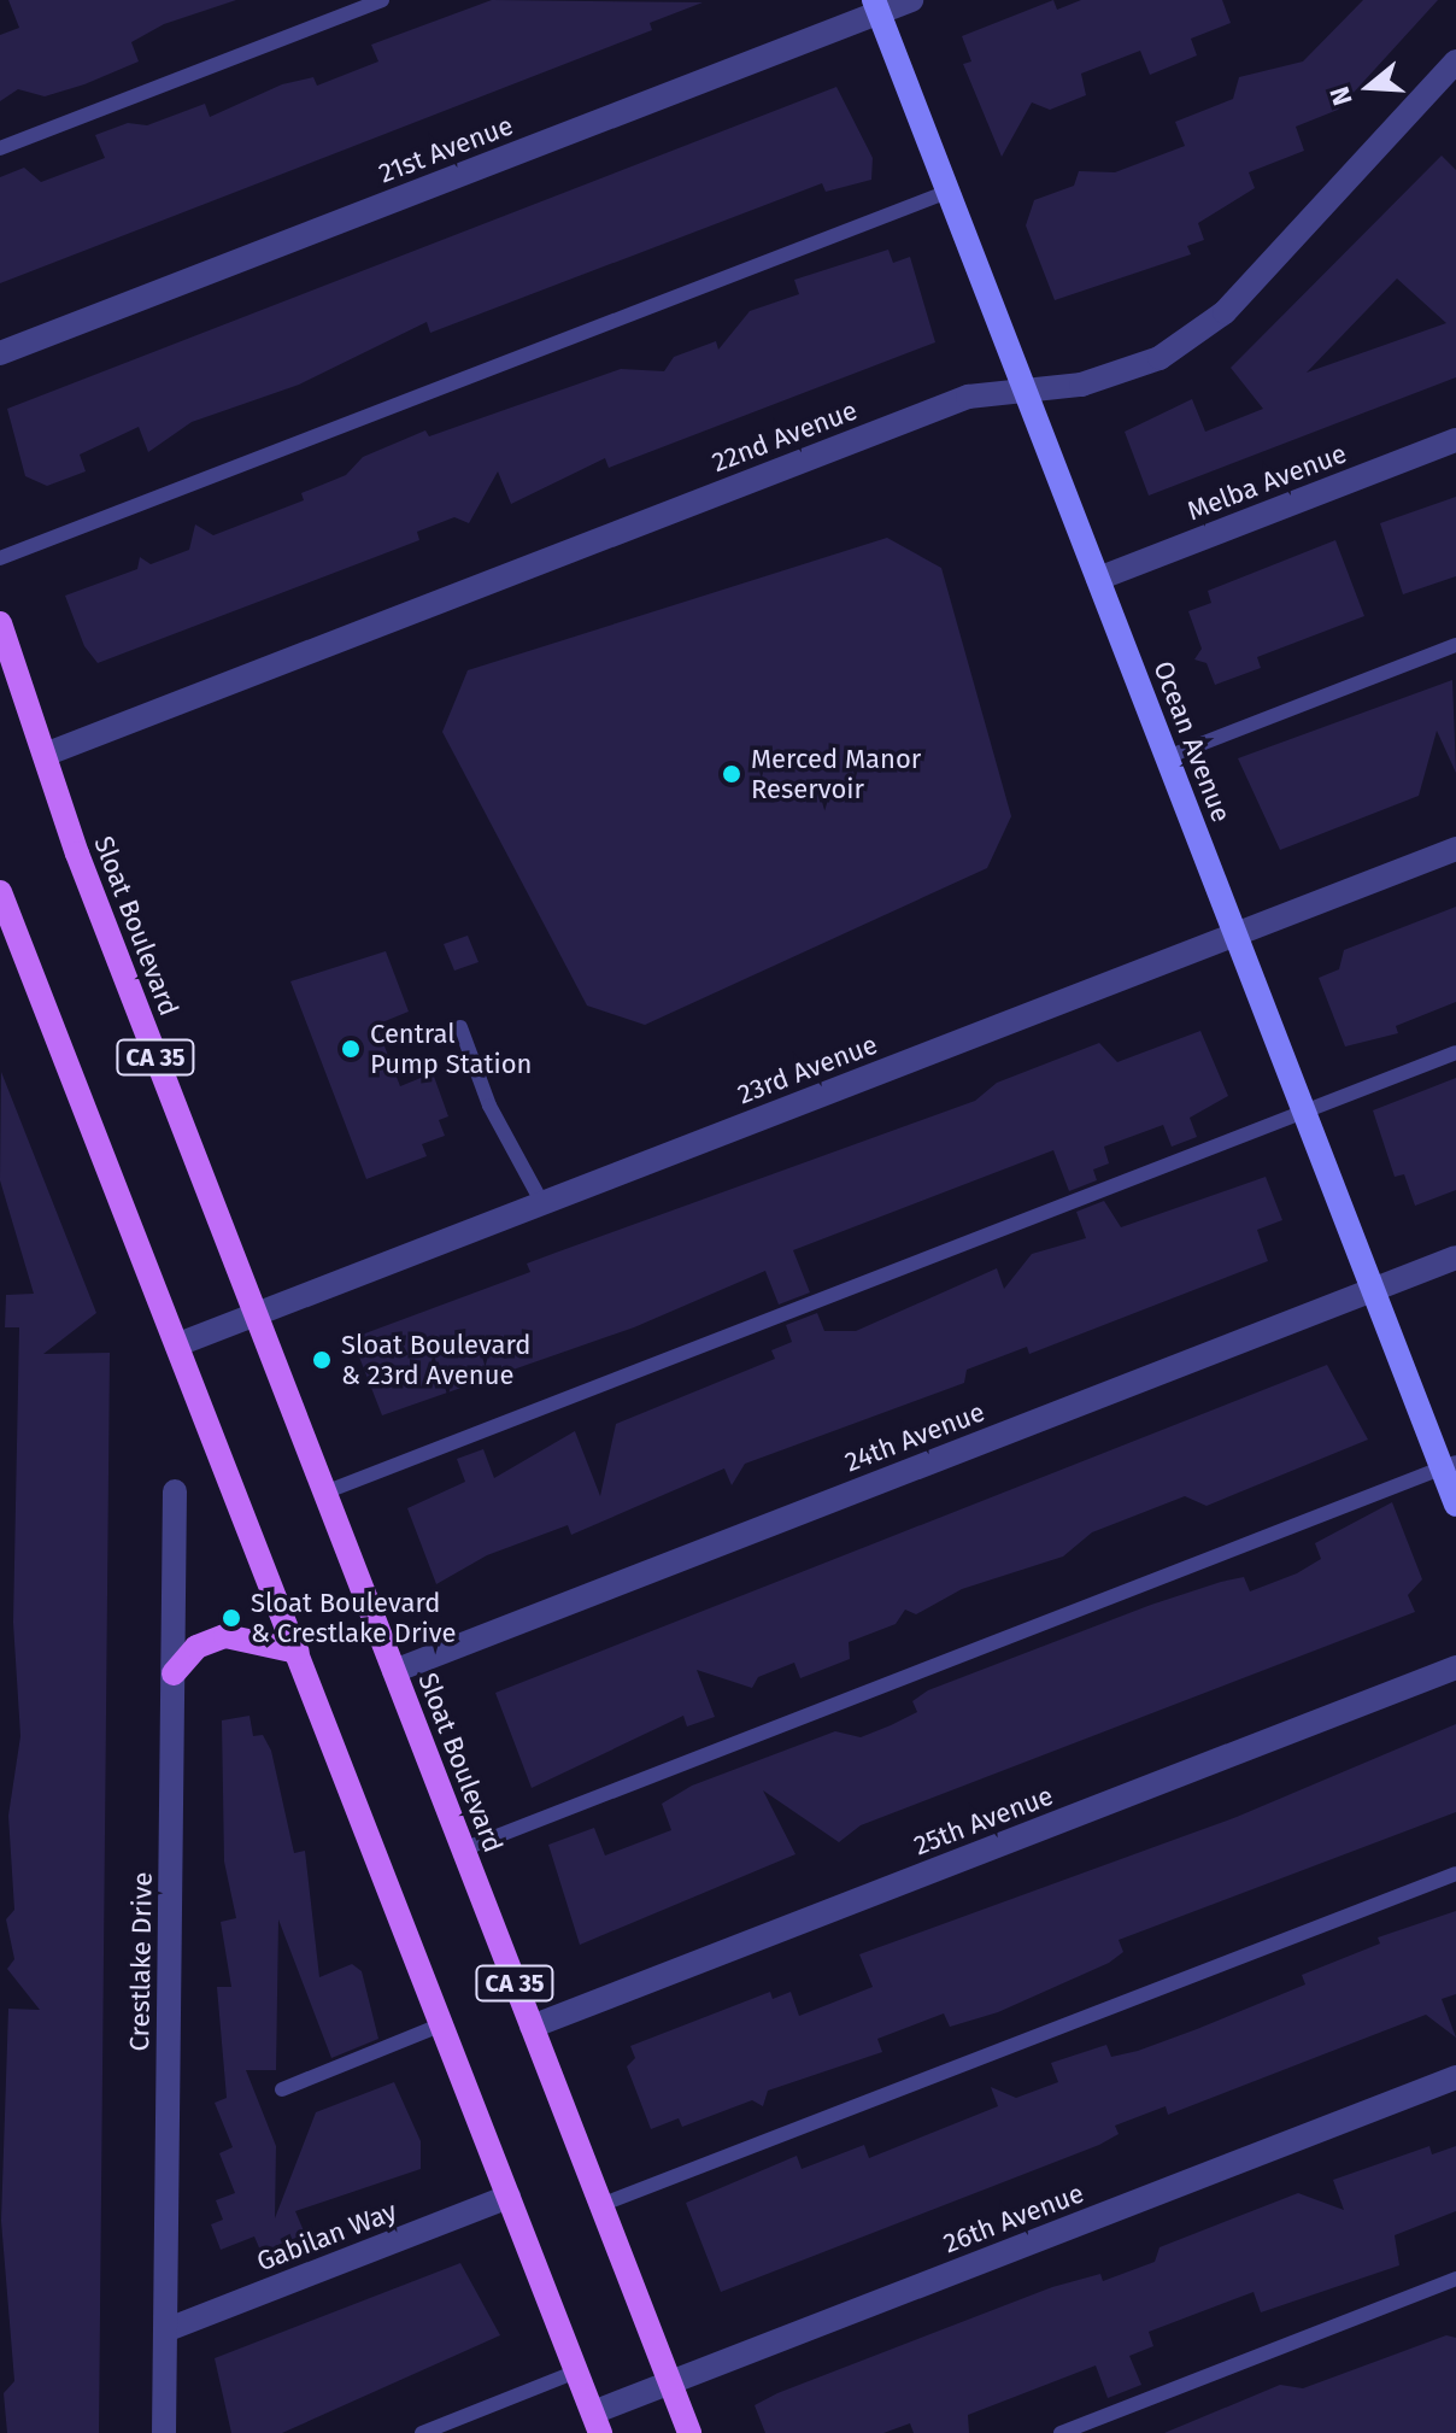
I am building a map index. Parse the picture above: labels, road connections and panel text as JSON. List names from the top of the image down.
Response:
{
  "streets": {
    "main road": ["Sloat Boulevard", "CA 35"],
    "street": [
      "21st Avenue",
      "22nd Avenue",
      "Melba Avenue",
      "Ocean Avenue",
      "23rd Avenue",
      "24th Avenue",
      "25th Avenue",
      "Crestlake Drive",
      "26th Avenue",
      "Gabilan Way"
    ]
  },
  "crossings": [
    ["21st Avenue", "Ocean Avenue"],
    ["22nd Avenue", "Ocean Avenue"],
    ["22nd Avenue", "Sloat Boulevard"],
    ["Melba Avenue", "Ocean Avenue"],
    ["Ocean Avenue", "23rd Avenue"],
    ["Ocean Avenue", "24th Avenue"],
    ["Sloat Boulevard", "23rd Avenue"],
    ["Sloat Boulevard", "24th Avenue"],
    ["Sloat Boulevard", "25th Avenue"],
    ["Sloat Boulevard", "26th Avenue"],
    ["CA 35", "23rd Avenue"],
    ["CA 35", "26th Avenue"],
    ["CA 35", "Gabilan Way"],
    ["Crestlake Drive", "Gabilan Way"]
  ],
  "places": [
    "Merced Manor Reservoir",
    "Central Pump Station",
    "Sloat Boulevard & 23rd Avenue",
    "Sloat Boulevard & Crestlake Drive"
  ],
  "north": "left"
}
